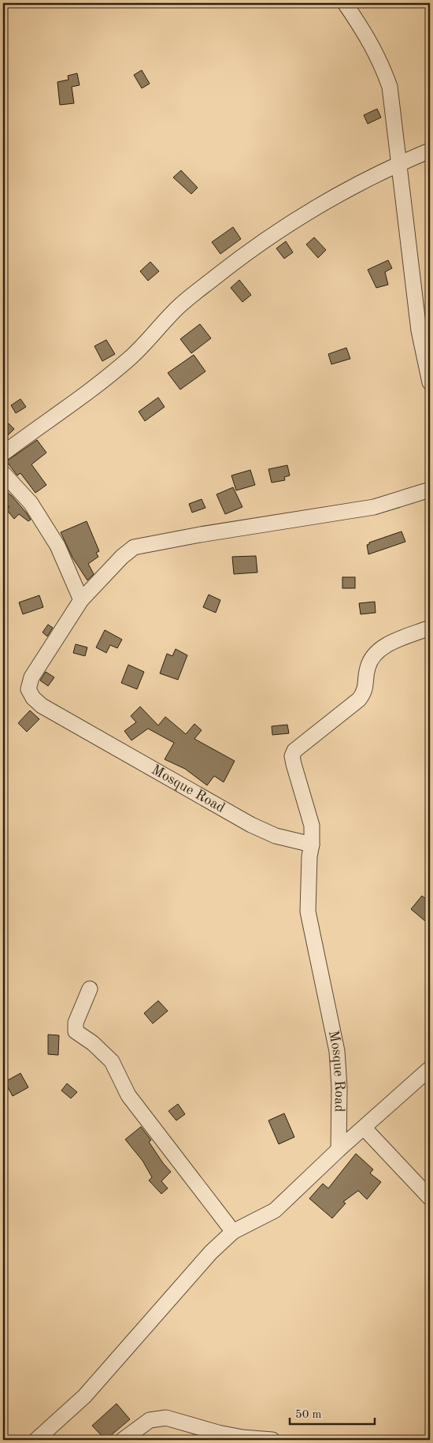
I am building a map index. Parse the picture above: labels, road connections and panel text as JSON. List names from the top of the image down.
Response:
{
  "streets": {
    "street": ["Mosque Road"]
  },
  "scale_bar": "50 m"
}
